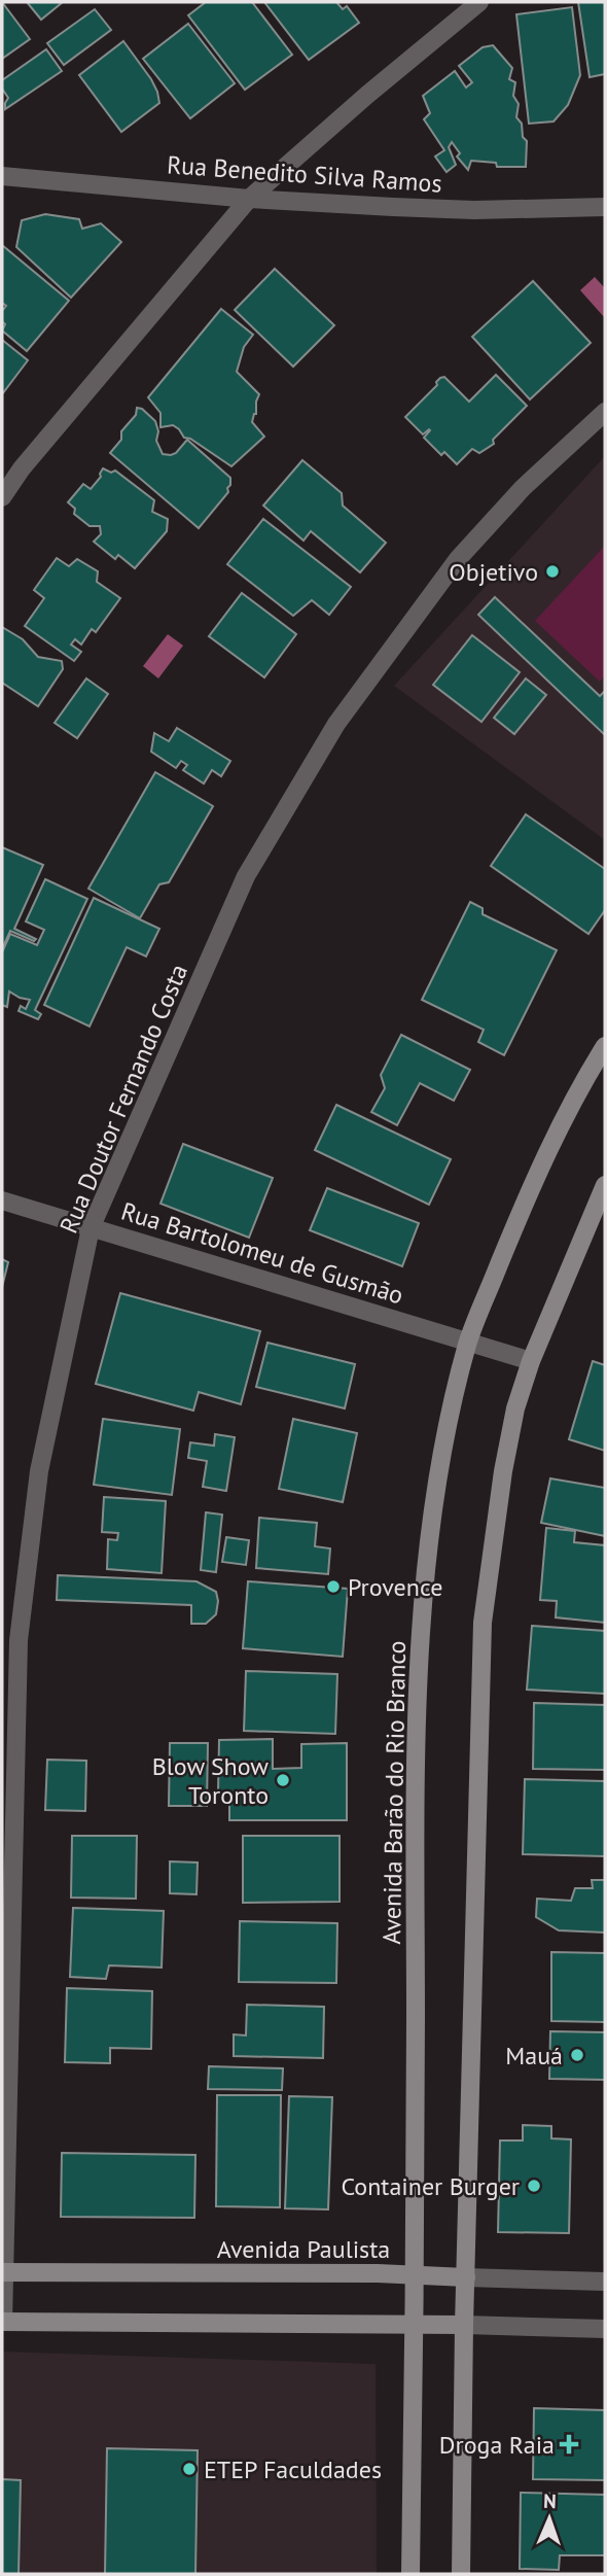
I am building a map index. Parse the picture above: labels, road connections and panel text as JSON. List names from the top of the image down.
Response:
{
  "streets": {
    "main road": ["Avenida Barão do Rio Branco", "Avenida Paulista"],
    "street": ["Rua Benedito Silva Ramos", "Rua Doutor Fernando Costa", "Rua Bartolomeu de Gusmão"]
  },
  "crossings": [
    ["Rua Doutor Fernando Costa", "Rua Bartolomeu de Gusmão"],
    ["Rua Doutor Fernando Costa", "Avenida Paulista"],
    ["Rua Bartolomeu de Gusmão", "Avenida Barão do Rio Branco"],
    ["Avenida Barão do Rio Branco", "Avenida Paulista"]
  ],
  "places": {
    "other": [
      "Objetivo",
      "Provence",
      "Blow Show Toronto",
      "Mauá",
      "Container Burger",
      "ETEP Faculdades"
    ],
    "health": ["Droga Raia"]
  },
  "north": "top"
}
